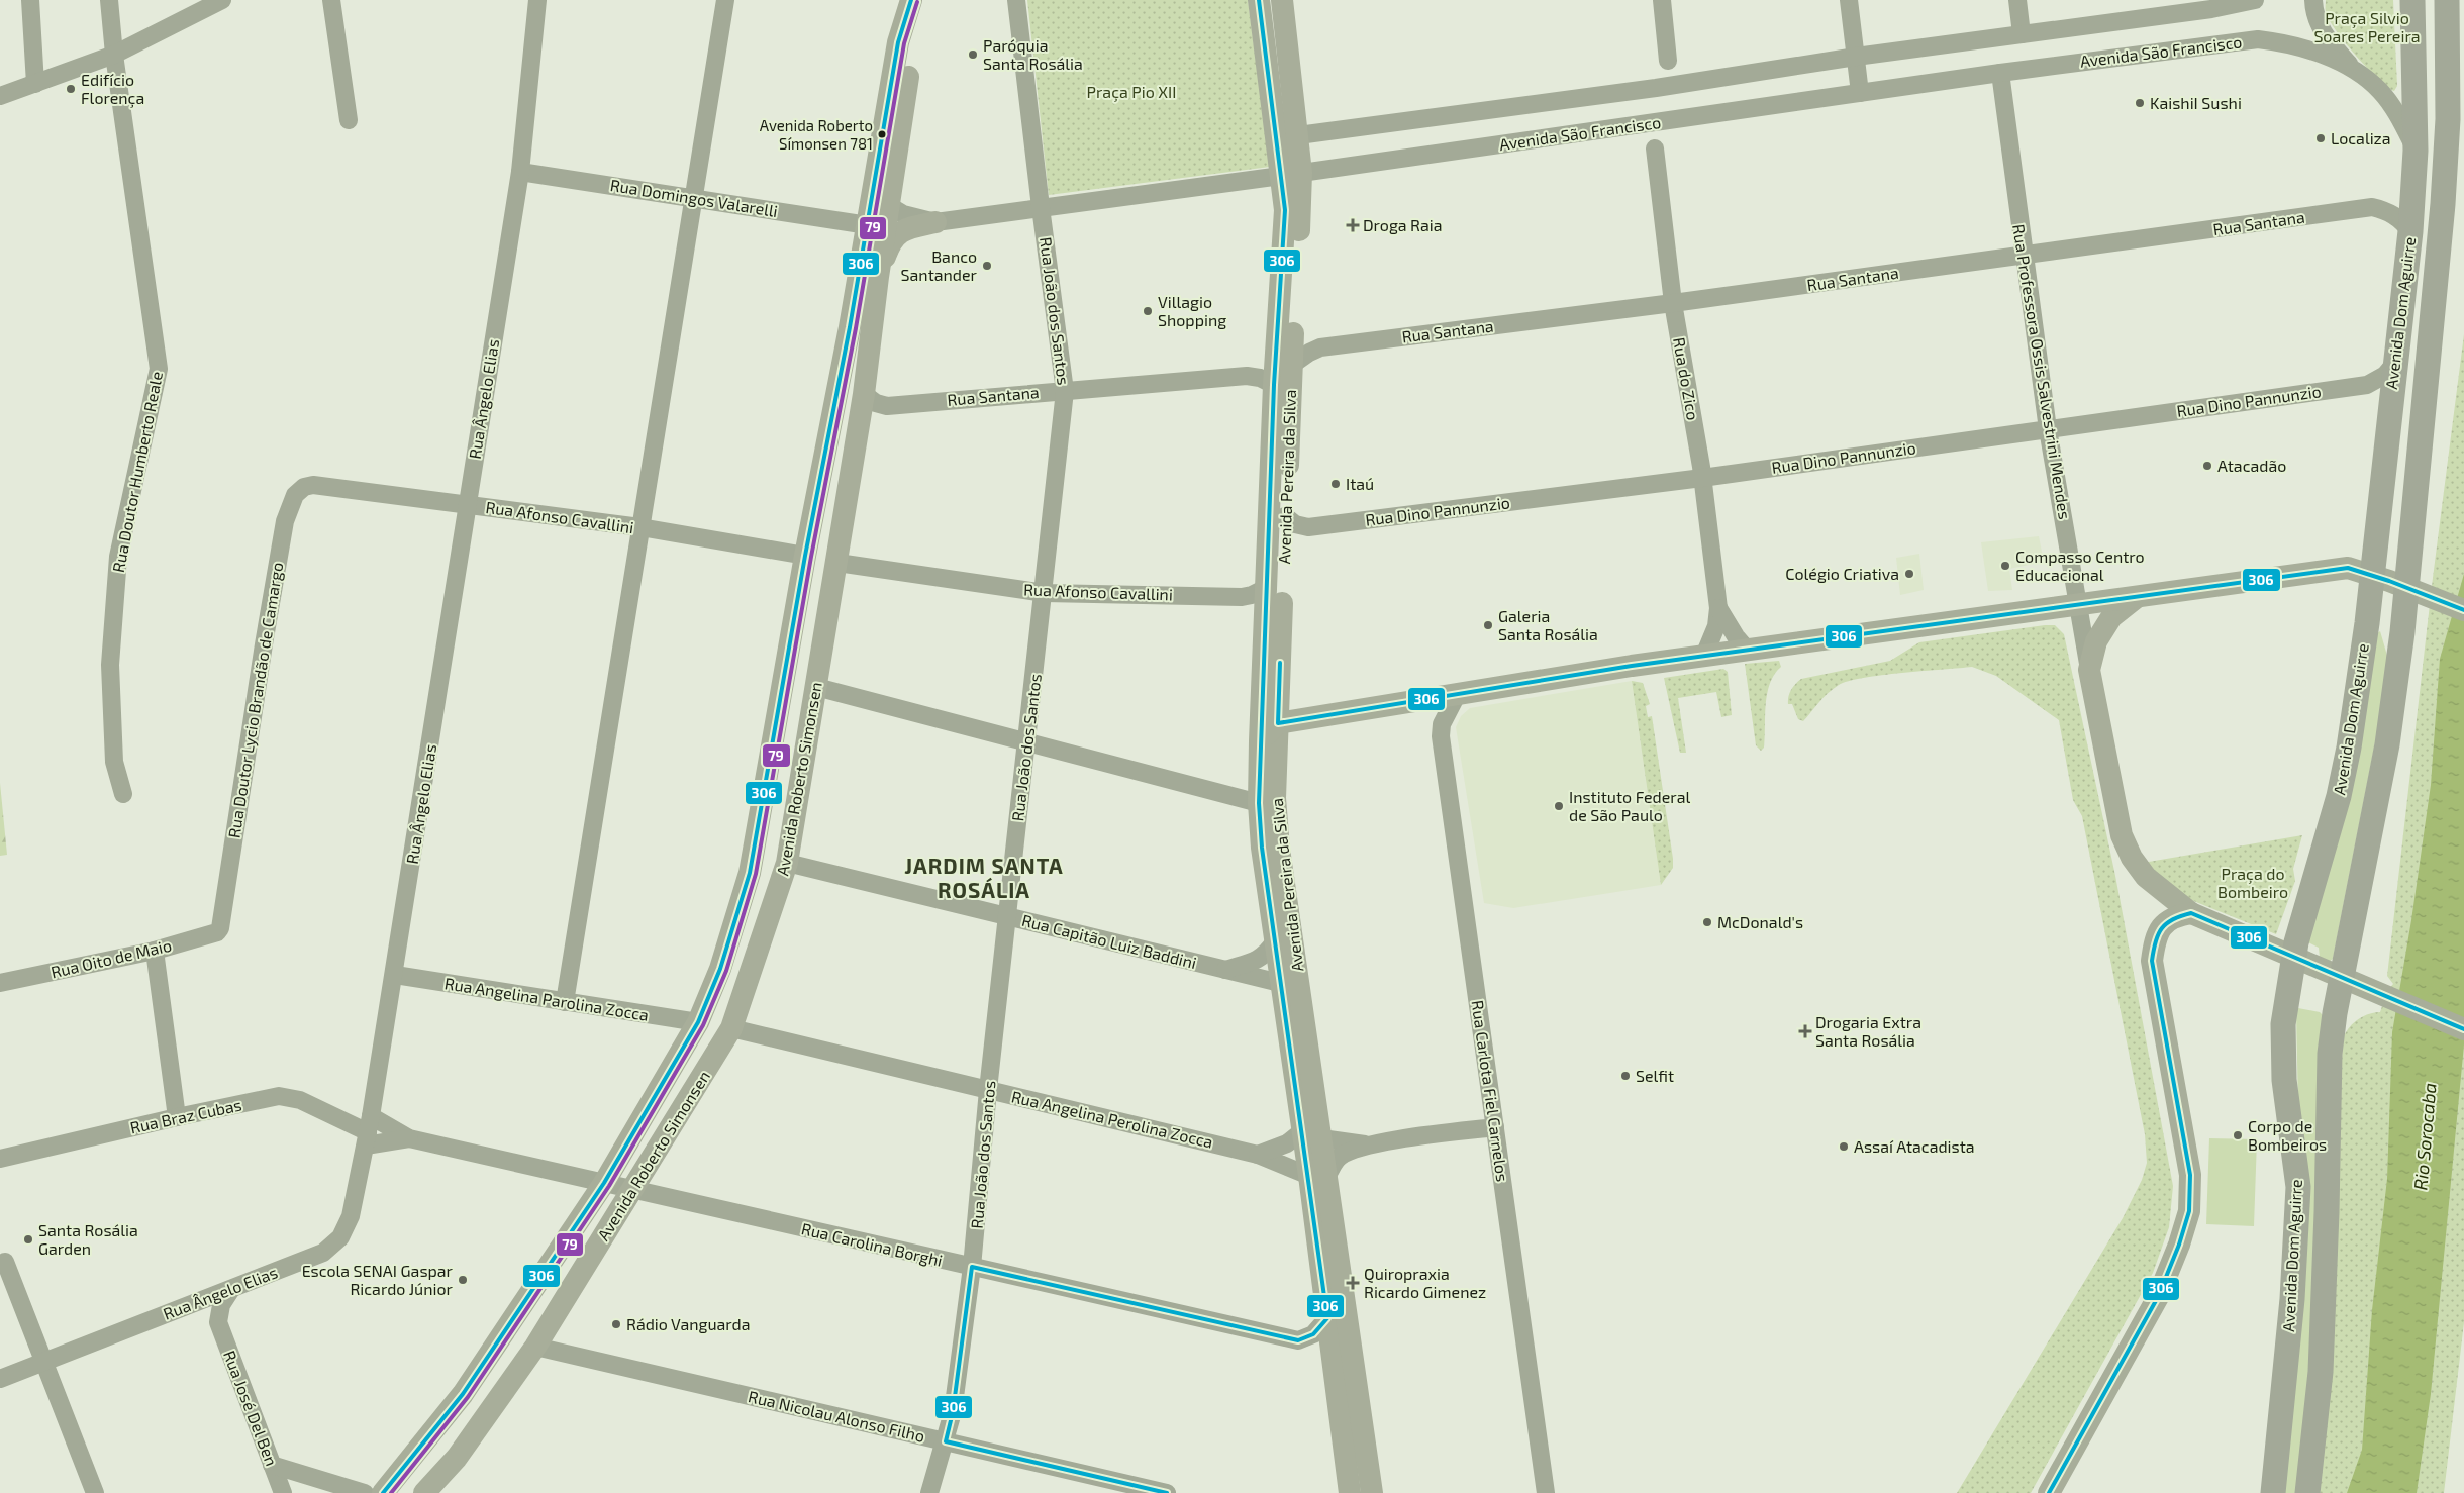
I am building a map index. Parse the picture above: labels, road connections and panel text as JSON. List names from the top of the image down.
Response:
{
  "streets": {
    "highway": ["Avenida Dom Aguirre"],
    "main road": ["Rua Professora Ossis Salvestrini Mendes", "Avenida Pereira da Silva", "Avenida Roberto Simonsen"],
    "street": [
      "Avenida São Francisco",
      "Rua Domingos Valarelli",
      "Rua Santana",
      "Rua João dos Santos",
      "Rua do Zico",
      "Rua Ângelo Elias",
      "Rua Dino Pannunzio",
      "Rua Doutor Humberto Reale",
      "Rua Afonso Cavallini",
      "Rua Doutor Lycio Brandão de Camargo",
      "Rua Capitão Luiz Baddini",
      "Rua Oito de Maio",
      "Rua Angelina Parolina Zocca",
      "Rua Carlota Fiel Carnelos",
      "Rua Braz Cubas",
      "Rua Angelina Perolina Zocca",
      "Rua Carolina Borghi",
      "Rua José Del Ben",
      "Rua Nicolau Alonso Filho"
    ]
  },
  "crossings": [
    ["Avenida São Francisco", "Avenida Dom Aguirre"],
    ["Avenida São Francisco", "Rua Professora Ossis Salvestrini Mendes"],
    ["Avenida São Francisco", "Rua do Zico"],
    ["Avenida São Francisco", "Avenida Pereira da Silva"],
    ["Rua Domingos Valarelli", "Rua Ângelo Elias"],
    ["Rua Domingos Valarelli", "Avenida Roberto Simonsen"],
    ["Rua Santana", "Rua João dos Santos"],
    ["Rua Santana", "Avenida Dom Aguirre"],
    ["Rua Santana", "Rua Professora Ossis Salvestrini Mendes"],
    ["Rua Santana", "Rua do Zico"],
    ["Rua Santana", "Avenida Pereira da Silva"],
    ["Rua Santana", "Avenida Roberto Simonsen"],
    ["Rua João dos Santos", "Rua Afonso Cavallini"],
    ["Rua João dos Santos", "Rua Capitão Luiz Baddini"],
    ["Rua João dos Santos", "Rua Angelina Perolina Zocca"],
    ["Rua João dos Santos", "Rua Carolina Borghi"],
    ["Rua João dos Santos", "Rua Nicolau Alonso Filho"],
    ["Avenida Dom Aguirre", "Rua Dino Pannunzio"],
    ["Rua Professora Ossis Salvestrini Mendes", "Rua Dino Pannunzio"],
    ["Rua do Zico", "Rua Dino Pannunzio"],
    ["Rua Ângelo Elias", "Rua Afonso Cavallini"],
    ["Rua Ângelo Elias", "Rua Angelina Parolina Zocca"],
    ["Rua Ângelo Elias", "Rua Braz Cubas"],
    ["Rua Ângelo Elias", "Rua Carolina Borghi"],
    ["Rua Dino Pannunzio", "Avenida Pereira da Silva"],
    ["Avenida Pereira da Silva", "Rua Afonso Cavallini"],
    ["Avenida Pereira da Silva", "Rua Capitão Luiz Baddini"],
    ["Avenida Pereira da Silva", "Rua Angelina Perolina Zocca"],
    ["Avenida Pereira da Silva", "Rua Carolina Borghi"],
    ["Rua Afonso Cavallini", "Rua Doutor Lycio Brandão de Camargo"],
    ["Rua Afonso Cavallini", "Avenida Roberto Simonsen"],
    ["Rua Doutor Lycio Brandão de Camargo", "Rua Oito de Maio"],
    ["Avenida Roberto Simonsen", "Rua Capitão Luiz Baddini"],
    ["Avenida Roberto Simonsen", "Rua Angelina Parolina Zocca"],
    ["Avenida Roberto Simonsen", "Rua Angelina Perolina Zocca"],
    ["Avenida Roberto Simonsen", "Rua Carolina Borghi"],
    ["Avenida Roberto Simonsen", "Rua Nicolau Alonso Filho"],
    ["Rua Braz Cubas", "Rua Carolina Borghi"]
  ],
  "districts": ["JARDIM SANTA ROSÁLIA"],
  "water": ["Rio Sorocaba"],
  "parks": ["Praça Silvio Soares Pereira", "Praça Pio XII", "Praça do Bombeiro"],
  "places": {
    "other": [
      "Paróquia Santa Rosália",
      "Edifício Florença",
      "KaishiI Sushi",
      "Avenida Roberto Símonsen 781",
      "Localiza",
      "Banco Santander",
      "Villagio Shopping",
      "Atacadão",
      "Itaú",
      "Compasso Centro Educacional",
      "Colégio Criativa",
      "Galeria Santa Rosália",
      "Instituto Federal de São Paulo",
      "McDonald's",
      "Selfit",
      "Corpo de Bombeiros",
      "Assaí Atacadista",
      "Santa Rosália Garden",
      "Escola SENAI Gaspar Ricardo Júnior",
      "Rádio Vanguarda"
    ],
    "health": ["Droga Raia", "Drogaria Extra Santa Rosália", "Quiropraxia Ricardo Gimenez"]
  },
  "lines": ["transit line 306", "transit line 79"]
}
